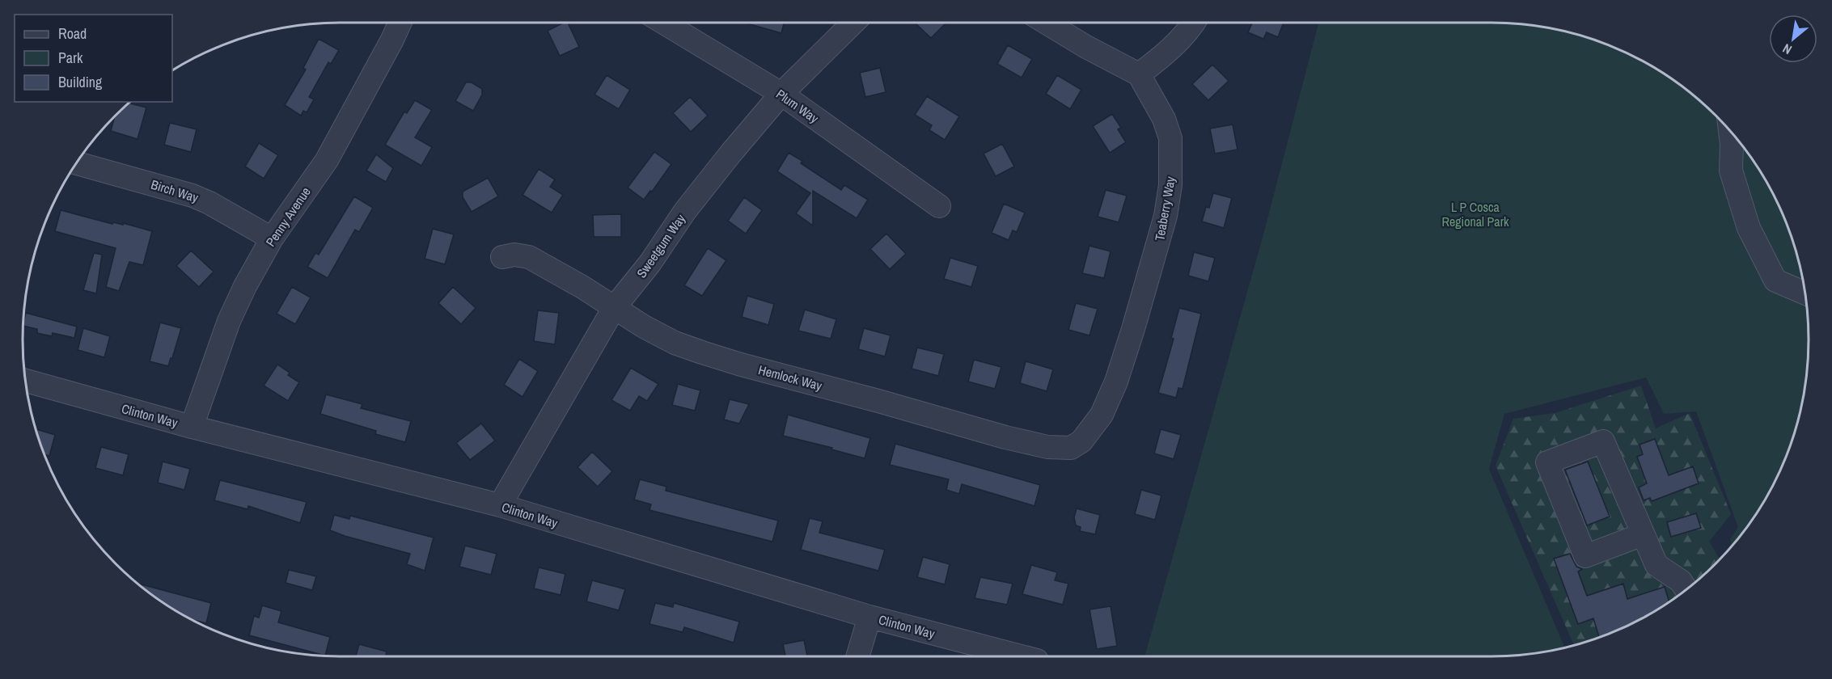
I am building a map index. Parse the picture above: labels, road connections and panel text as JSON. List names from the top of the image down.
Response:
{
  "streets": {
    "street": [
      "Plum Way",
      "Birch Way",
      "Teaberry Way",
      "Penny Avenue",
      "Sweetgum Way",
      "Hemlock Way",
      "Clinton Way"
    ]
  },
  "crossings": [
    ["Plum Way", "Sweetgum Way"],
    ["Birch Way", "Penny Avenue"],
    ["Teaberry Way", "Hemlock Way"],
    ["Penny Avenue", "Clinton Way"],
    ["Sweetgum Way", "Hemlock Way"],
    ["Sweetgum Way", "Clinton Way"]
  ],
  "parks": ["L P Cosca Regional Park"],
  "legend": ["Road", "Park", "Building"],
  "north": "bottom left"
}
